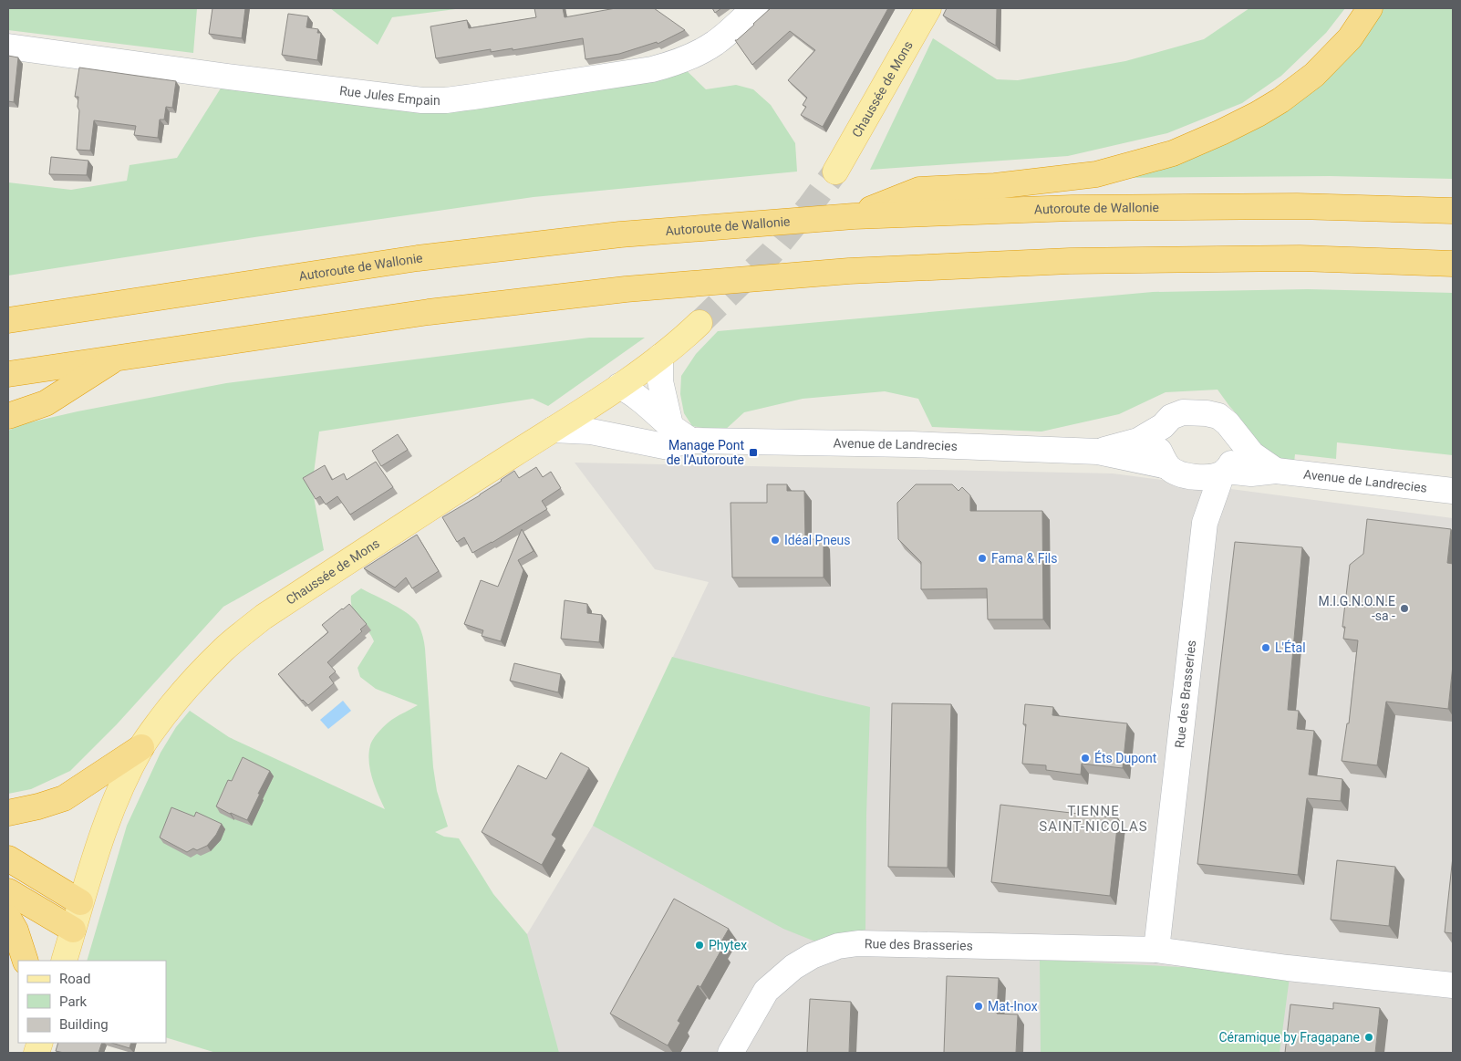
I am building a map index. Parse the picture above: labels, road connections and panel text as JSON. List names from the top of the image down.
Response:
{
  "streets": {
    "highway": ["Autoroute de Wallonie"],
    "main road": ["Chaussée de Mons"],
    "street": ["Rue Jules Empain", "Avenue de Landrecies", "Rue des Brasseries"]
  },
  "crossings": [
    ["Chaussée de Mons", "Avenue de Landrecies"],
    ["Avenue de Landrecies", "Rue des Brasseries"]
  ],
  "districts": ["TIENNE SAINT-NICOLAS"],
  "places": {
    "transit": ["Manage Pont de l'Autoroute"],
    "other": [
      "Idéal Pneus",
      "Fama & Fils",
      "M.I.G.N.O.N.E -sa -",
      "L'Étal",
      "Éts Dupont",
      "Phytex",
      "Mat-Inox",
      "Céramique by Fragapane"
    ]
  },
  "legend": ["Road", "Park", "Building"]
}
